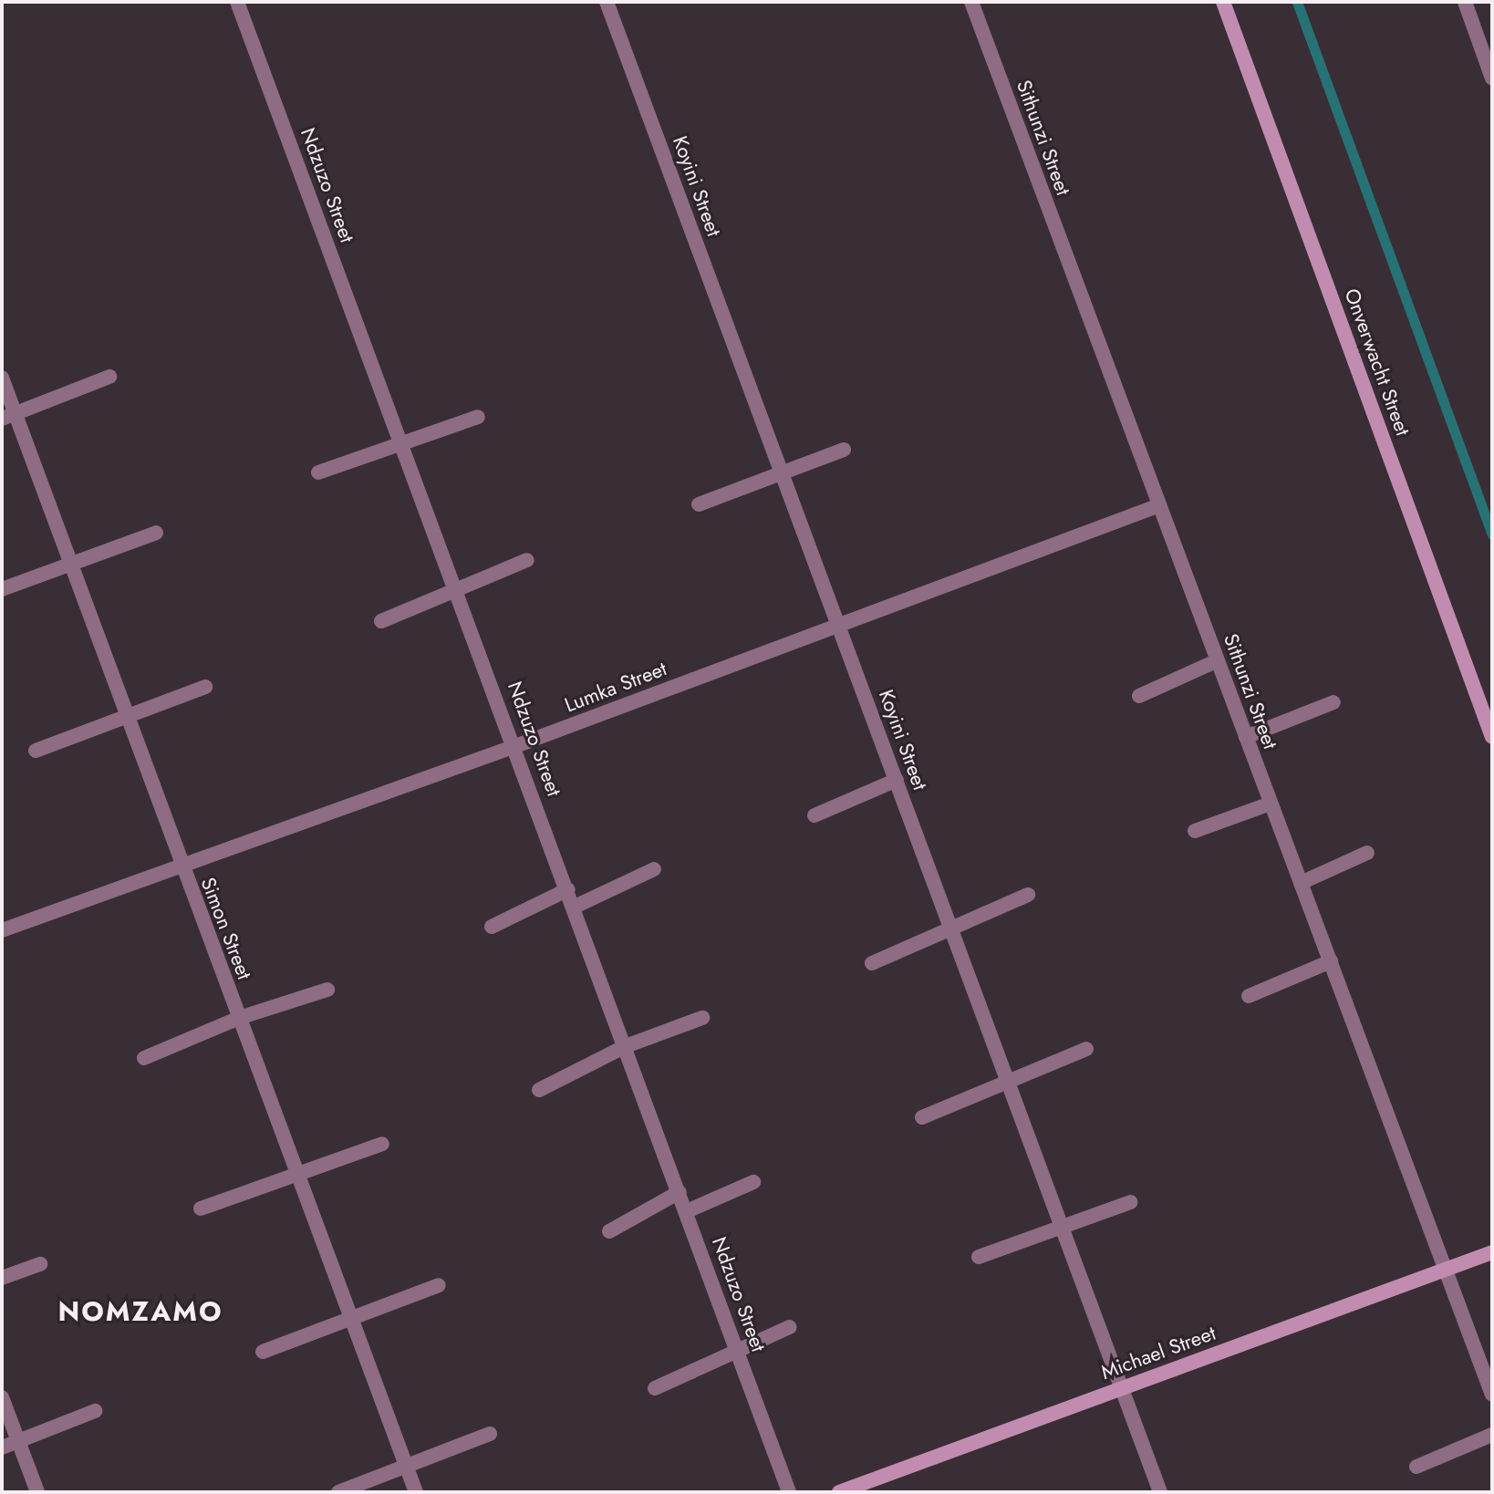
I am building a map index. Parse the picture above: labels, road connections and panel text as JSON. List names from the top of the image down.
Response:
{
  "streets": {
    "street": [
      "Sithunzi Street",
      "Ndzuzo Street",
      "Koyini Street",
      "Onverwacht Street",
      "Lumka Street",
      "Simon Street",
      "Michael Street"
    ]
  },
  "crossings": [
    ["Sithunzi Street", "Lumka Street"],
    ["Sithunzi Street", "Michael Street"],
    ["Ndzuzo Street", "Lumka Street"],
    ["Koyini Street", "Lumka Street"],
    ["Koyini Street", "Michael Street"],
    ["Lumka Street", "Simon Street"]
  ],
  "districts": ["NOMZAMO"]
}
